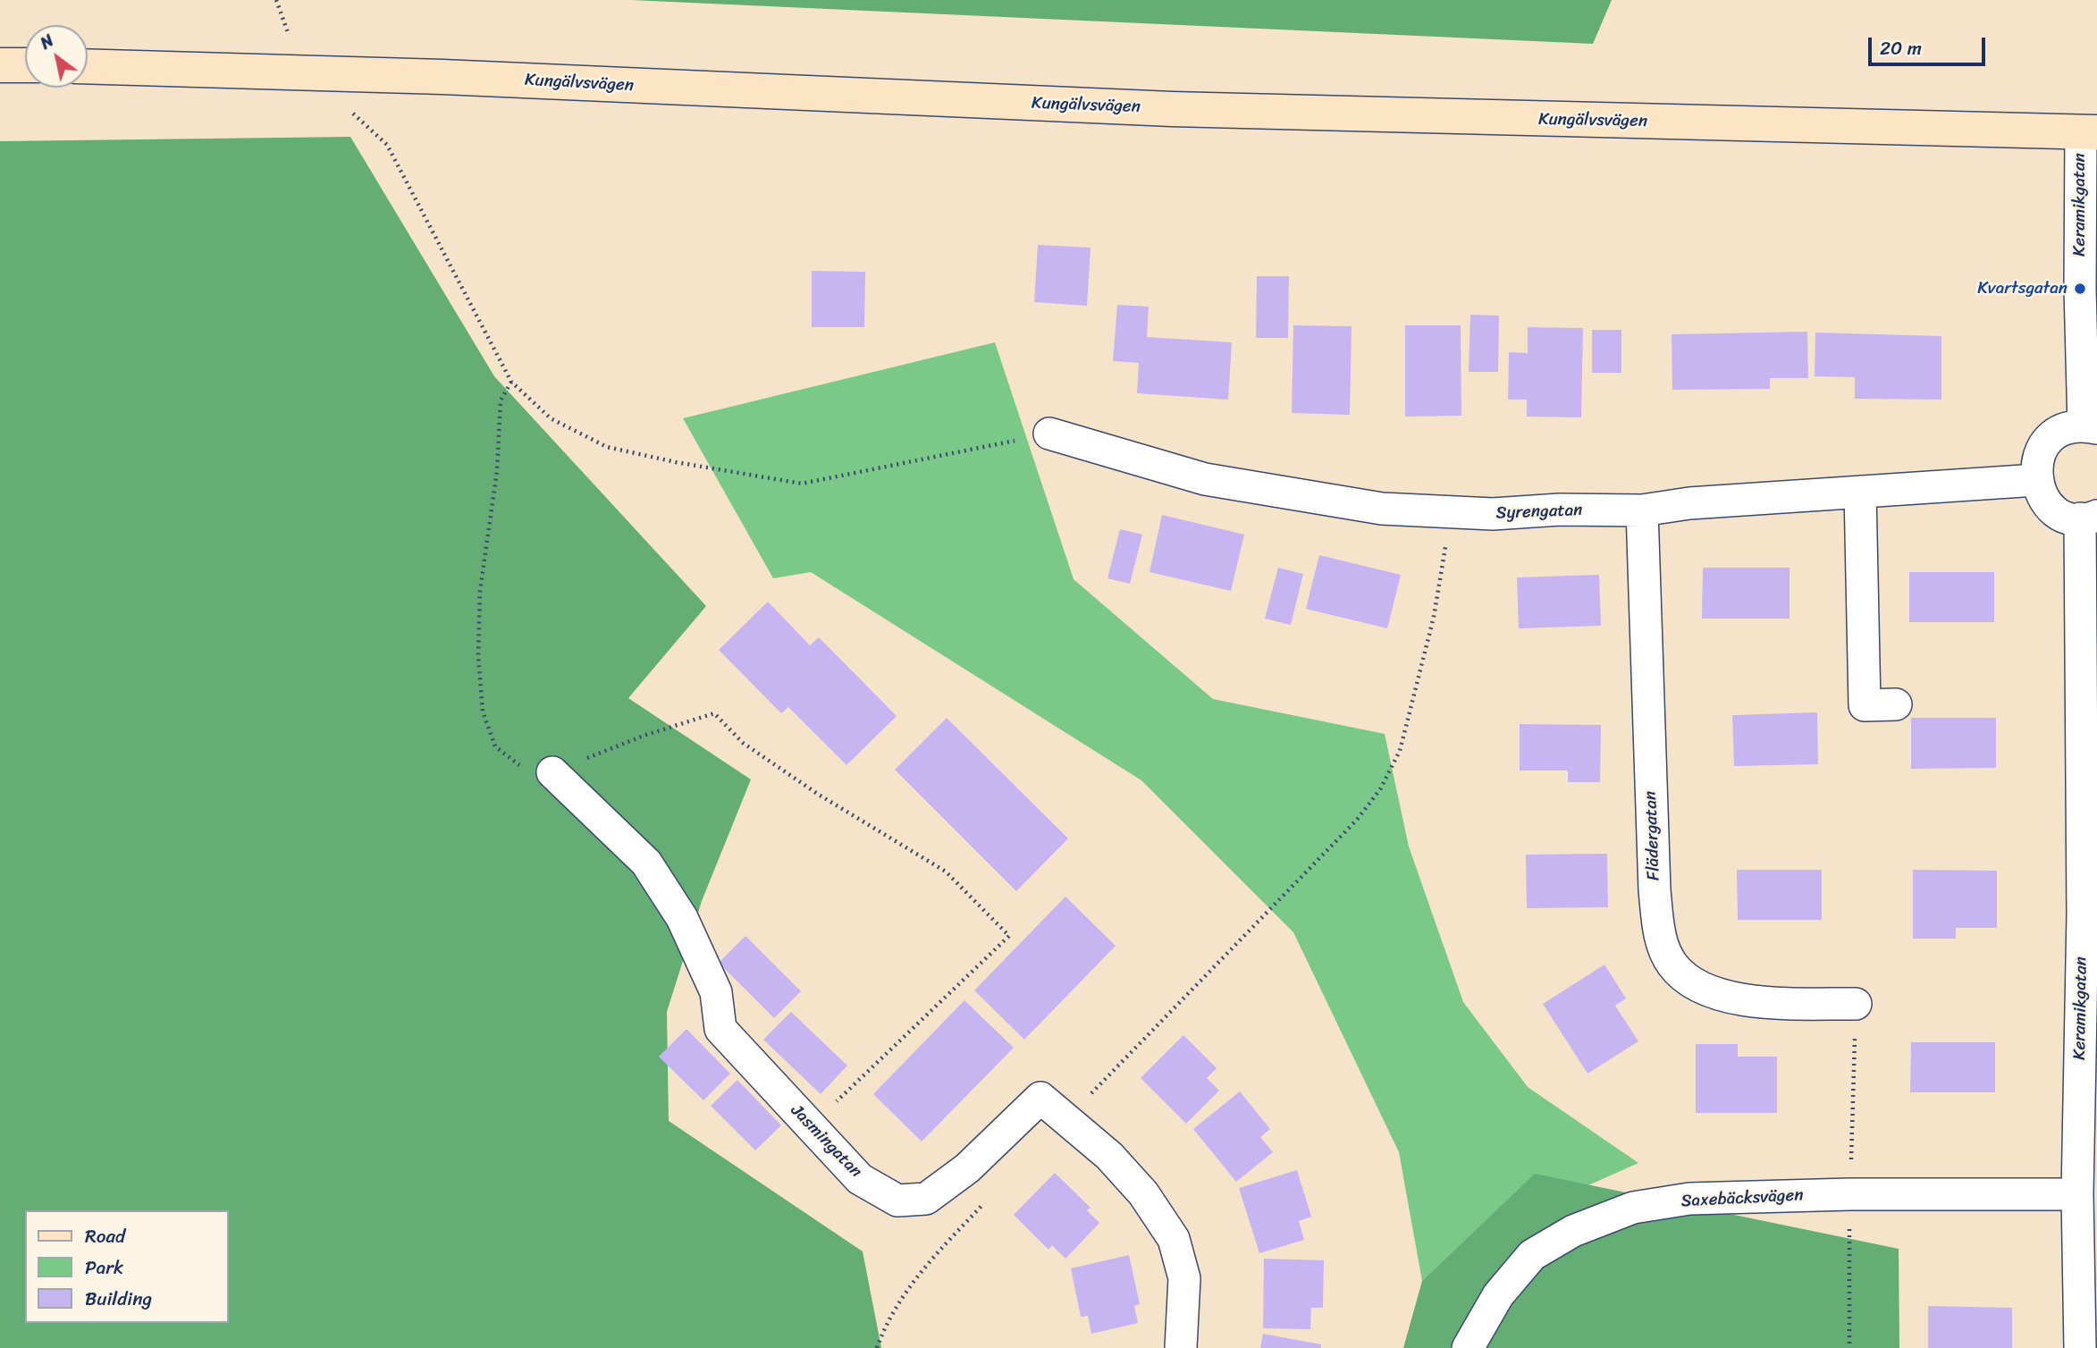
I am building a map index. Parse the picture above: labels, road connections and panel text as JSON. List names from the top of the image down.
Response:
{
  "streets": {
    "main road": ["Kungälvsvägen"],
    "street": [
      "Keramikgatan",
      "Syrengatan",
      "Flädergatan",
      "Jasmingatan",
      "Saxebäcksvägen"
    ]
  },
  "crossings": [
    ["Kungälvsvägen", "Keramikgatan"],
    ["Keramikgatan", "Saxebäcksvägen"],
    ["Syrengatan", "Flädergatan"]
  ],
  "places": ["Kvartsgatan"],
  "legend": ["Road", "Park", "Building"],
  "scale_bar": "20 m",
  "north": "top left"
}
